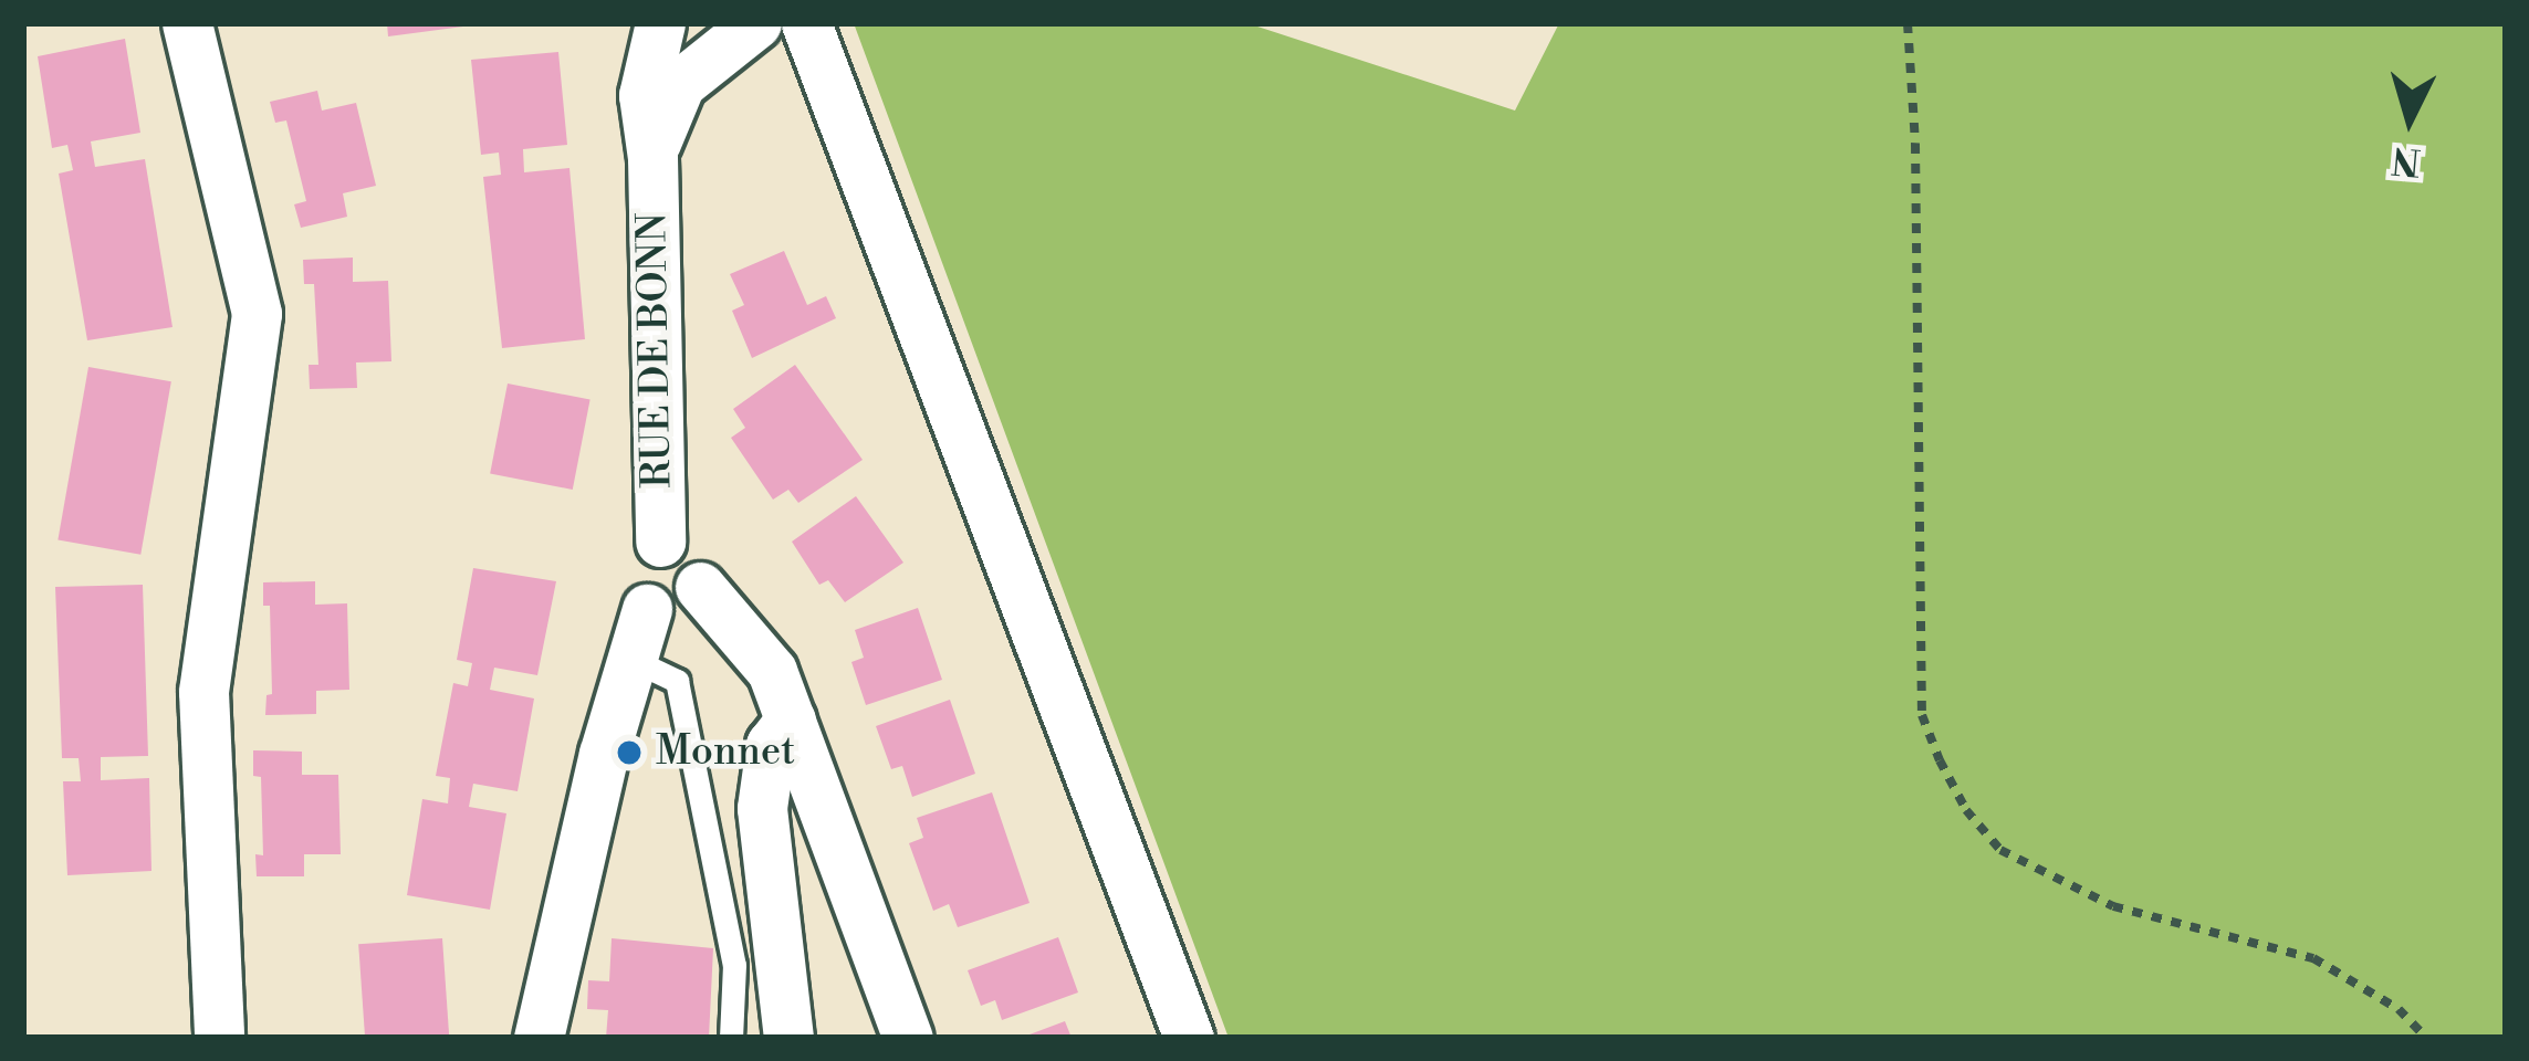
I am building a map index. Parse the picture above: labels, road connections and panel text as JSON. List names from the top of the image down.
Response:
{
  "streets": {
    "street": ["RUE DE BONN"]
  },
  "places": ["Monnet"],
  "north": "bottom"
}
